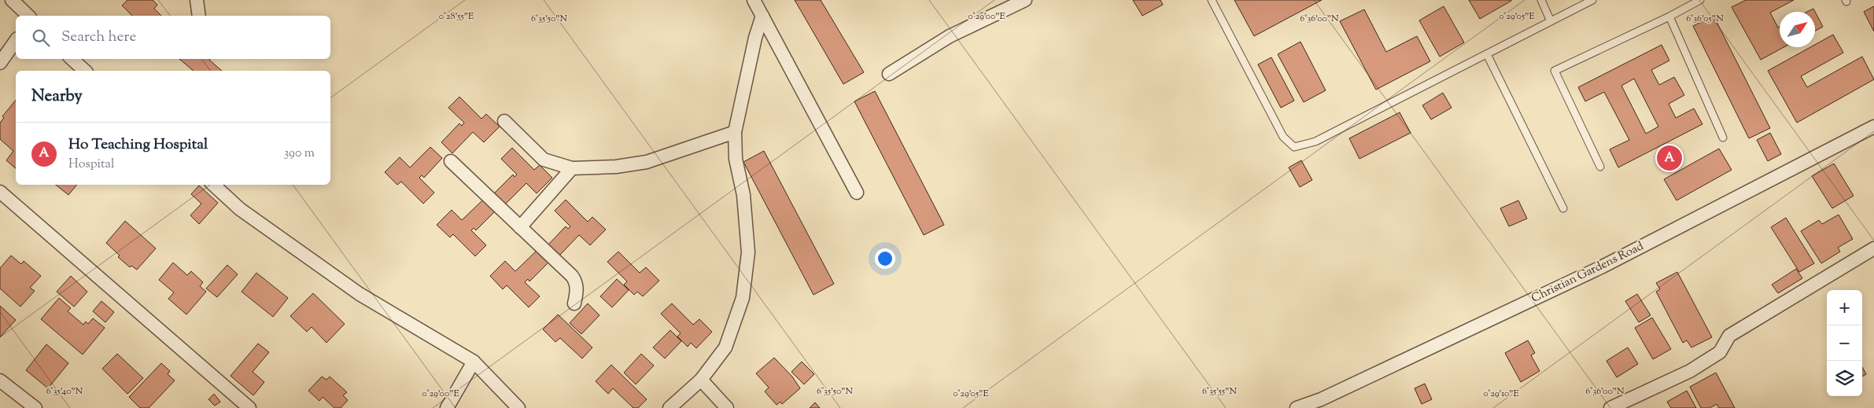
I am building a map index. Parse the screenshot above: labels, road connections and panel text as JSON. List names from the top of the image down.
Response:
{
  "streets": {
    "street": ["Christian Gardens Road"]
  },
  "north": "top right",
  "page": {
    "search": "Search here",
    "heading": "Nearby",
    "list": [
      {
        "mark": "A",
        "name": "Ho Teaching Hospital",
        "note": "Hospital",
        "value": "390 m"
      }
    ],
    "pins": "A",
    "map_buttons": ["+", "−"]
  },
  "coordinates": [
    "0°28'55\"E",
    "0°29'00\"E",
    "0°29'05\"E",
    "6°35'50\"N",
    "6°36'00\"N",
    "6°36'05\"N",
    "6°35'40\"N",
    "6°35'55\"N",
    "0°29'10\"E"
  ]
}
